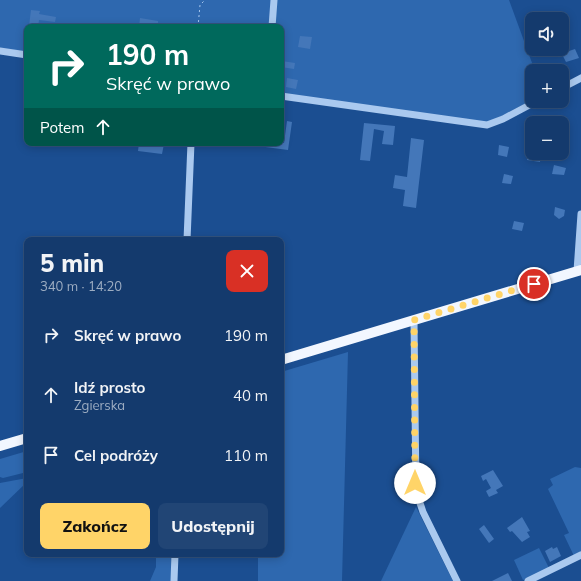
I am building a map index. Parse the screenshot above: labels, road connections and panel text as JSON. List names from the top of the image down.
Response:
{
  "page": {
    "map_buttons": ["+", "−"],
    "turn": ["190 m", "Skręć w prawo"],
    "then": "Potem",
    "heading": ["5 min", "340 m · 14:20"],
    "list": [
      {
        "name": "Skręć w prawo",
        "value": "190 m"
      },
      {
        "name": "Idź prosto",
        "note": "Zgierska",
        "value": "40 m"
      },
      {
        "name": "Cel podróży",
        "value": "110 m"
      }
    ],
    "buttons": ["Zakończ", "Udostępnij"]
  }
}
